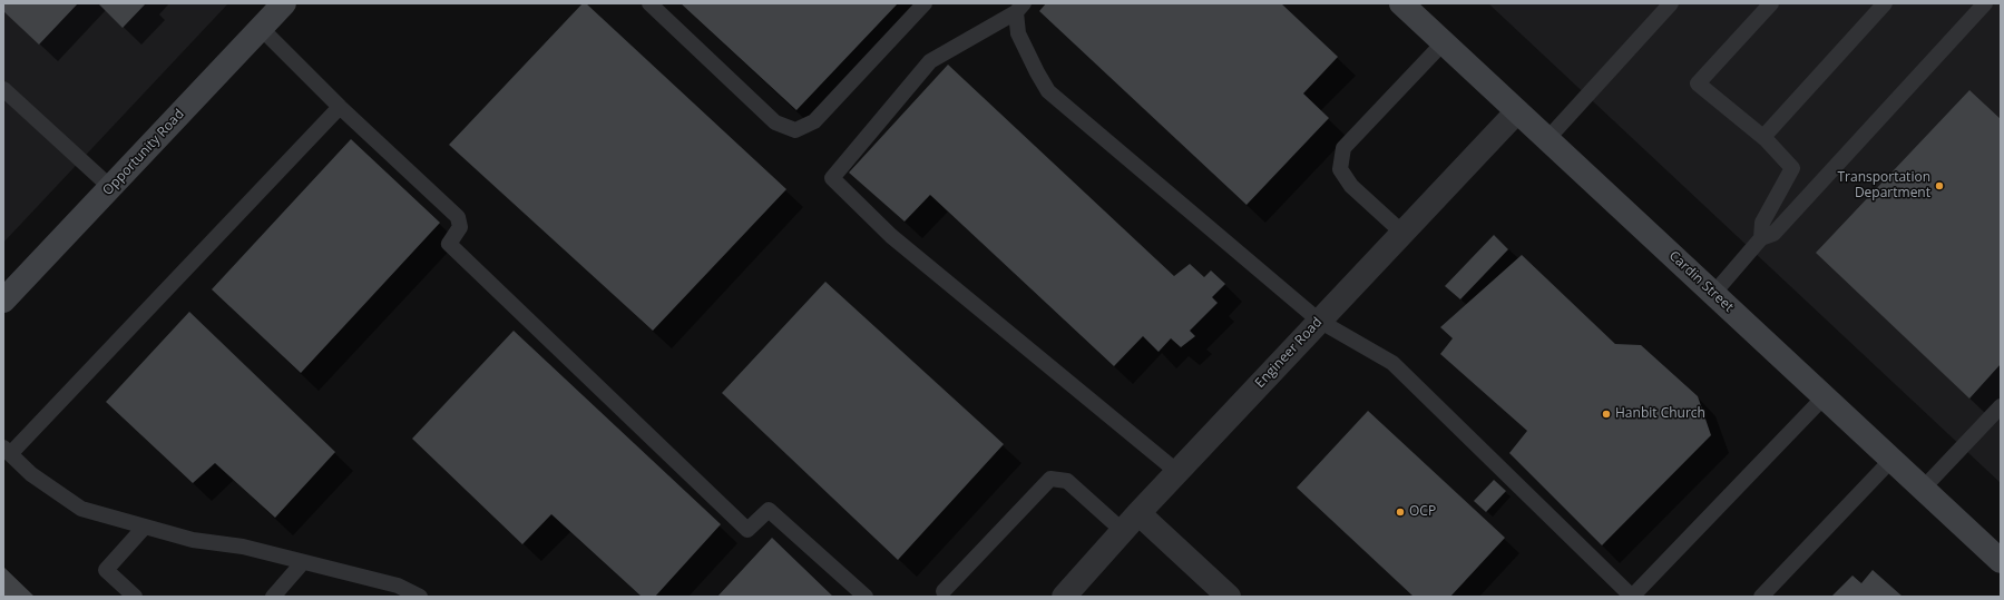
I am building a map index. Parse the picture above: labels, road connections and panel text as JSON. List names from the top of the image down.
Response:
{
  "streets": {
    "street": ["Opportunity Road", "Cardin Street", "Engineer Road"]
  },
  "crossings": [
    ["Cardin Street", "Engineer Road"]
  ],
  "places": ["Transportation Department", "Hanbit Church", "OCP"]
}
